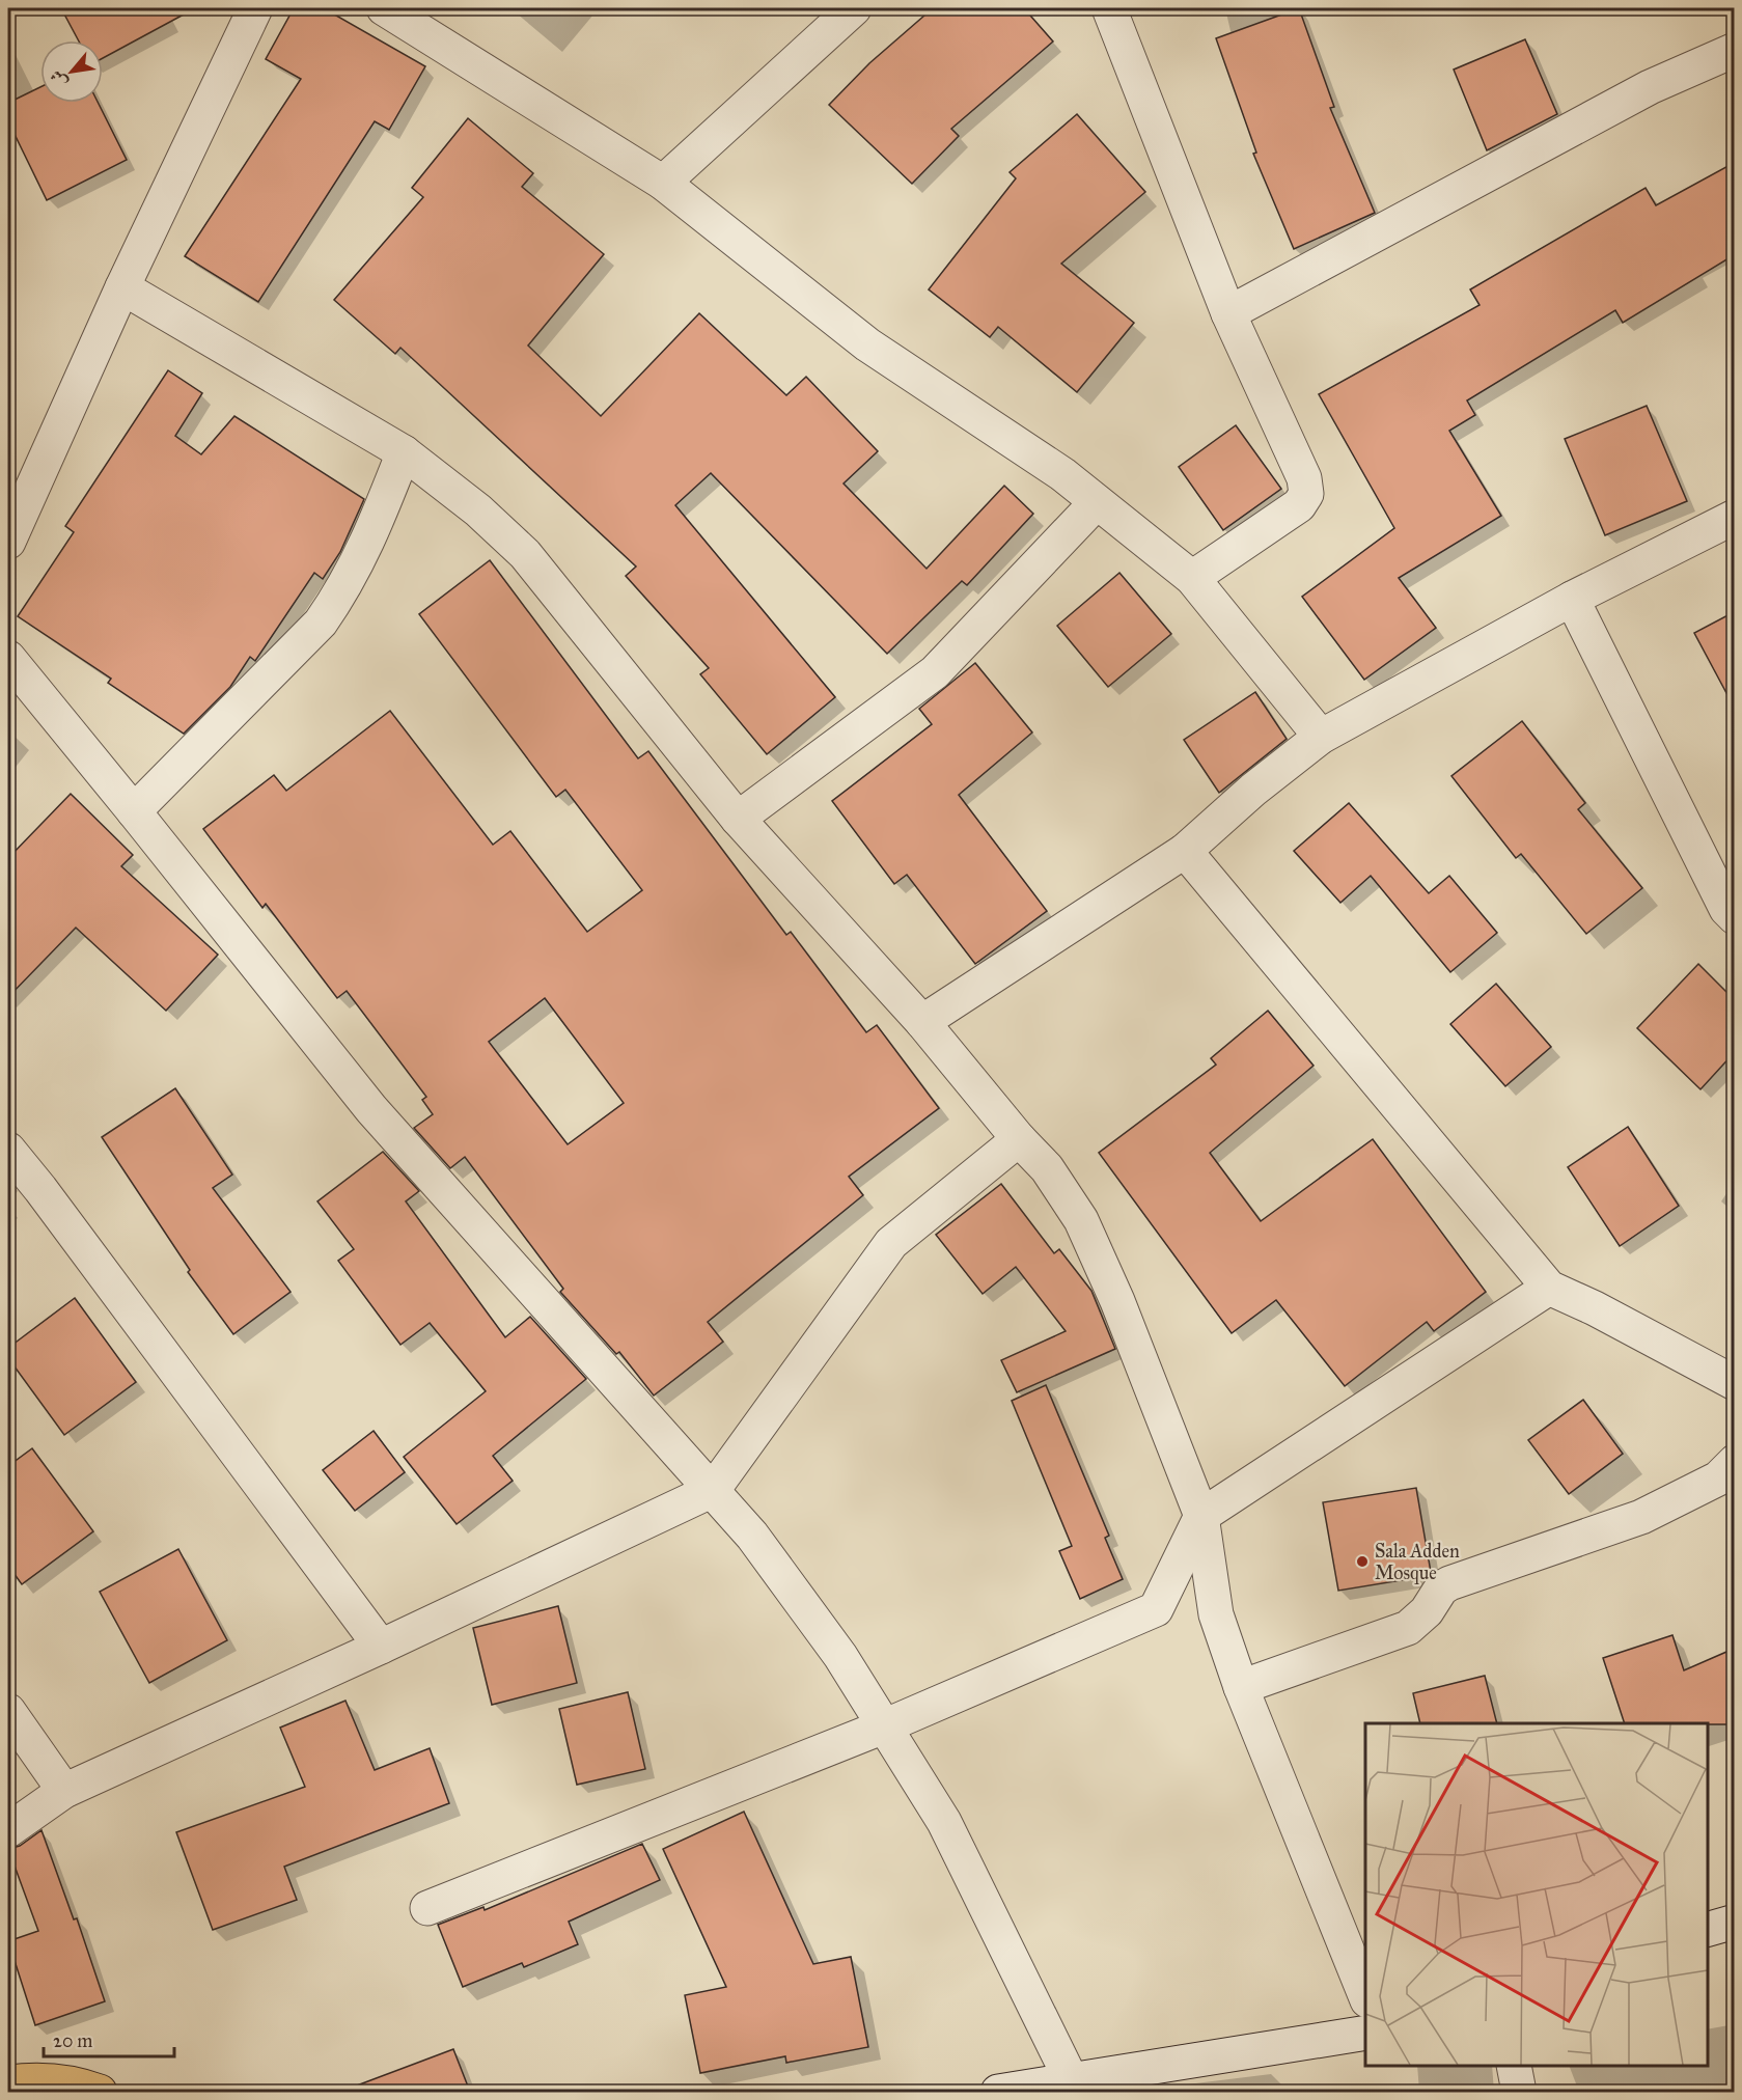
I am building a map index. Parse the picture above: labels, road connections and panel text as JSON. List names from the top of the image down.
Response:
{
  "places": ["Sala Adden Mosque"],
  "scale_bar": "20 m",
  "north": "bottom left"
}
